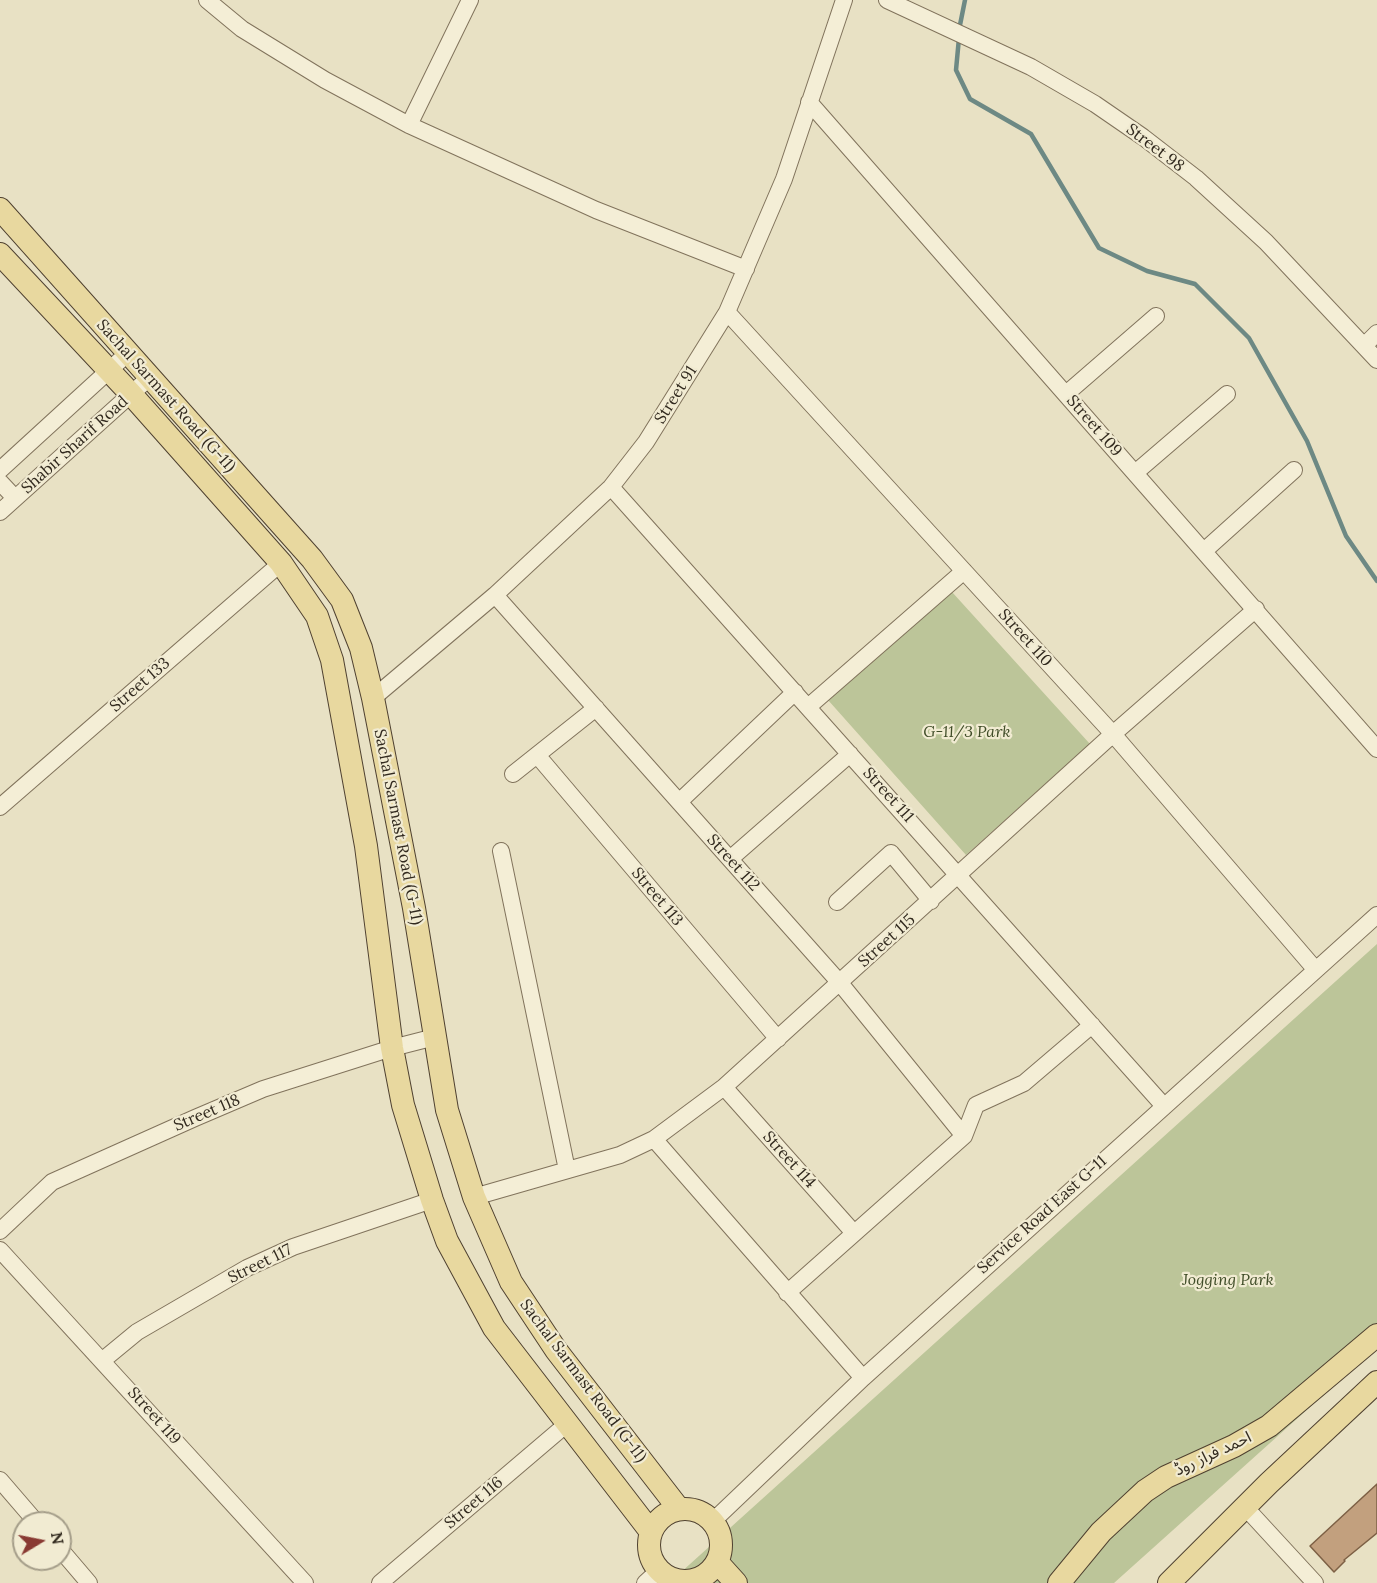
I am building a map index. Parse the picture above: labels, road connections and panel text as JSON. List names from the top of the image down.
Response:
{
  "streets": {
    "main road": ["Sachal Sarmast Road (G-11)", "احمد فراز روڈ"],
    "street": [
      "Street 98",
      "Street 91",
      "Street 109",
      "Shabir Sharif Road",
      "Street 110",
      "Street 133",
      "Street 111",
      "Street 112",
      "Street 113",
      "Street 115",
      "Street 118",
      "Street 114",
      "Service Road East G-11",
      "Street 117",
      "Street 119",
      "Street 116"
    ]
  },
  "crossings": [
    ["Street 91", "Sachal Sarmast Road (G-11)"],
    ["Street 91", "Street 109"],
    ["Street 91", "Street 110"],
    ["Street 91", "Street 111"],
    ["Street 91", "Street 112"],
    ["Sachal Sarmast Road (G-11)", "Shabir Sharif Road"],
    ["Sachal Sarmast Road (G-11)", "Street 133"],
    ["Sachal Sarmast Road (G-11)", "Street 115"],
    ["Sachal Sarmast Road (G-11)", "Street 118"],
    ["Sachal Sarmast Road (G-11)", "Service Road East G-11"],
    ["Sachal Sarmast Road (G-11)", "Street 117"],
    ["Sachal Sarmast Road (G-11)", "Street 116"],
    ["Street 109", "Street 115"],
    ["Street 110", "Street 115"],
    ["Street 110", "Service Road East G-11"],
    ["Street 111", "Street 115"],
    ["Street 111", "Service Road East G-11"],
    ["Street 112", "Street 115"],
    ["Street 113", "Street 115"],
    ["Street 115", "Street 114"],
    ["Street 117", "Street 119"]
  ],
  "parks": ["G-11/3 Park", "Jogging Park"],
  "north": "right"
}
